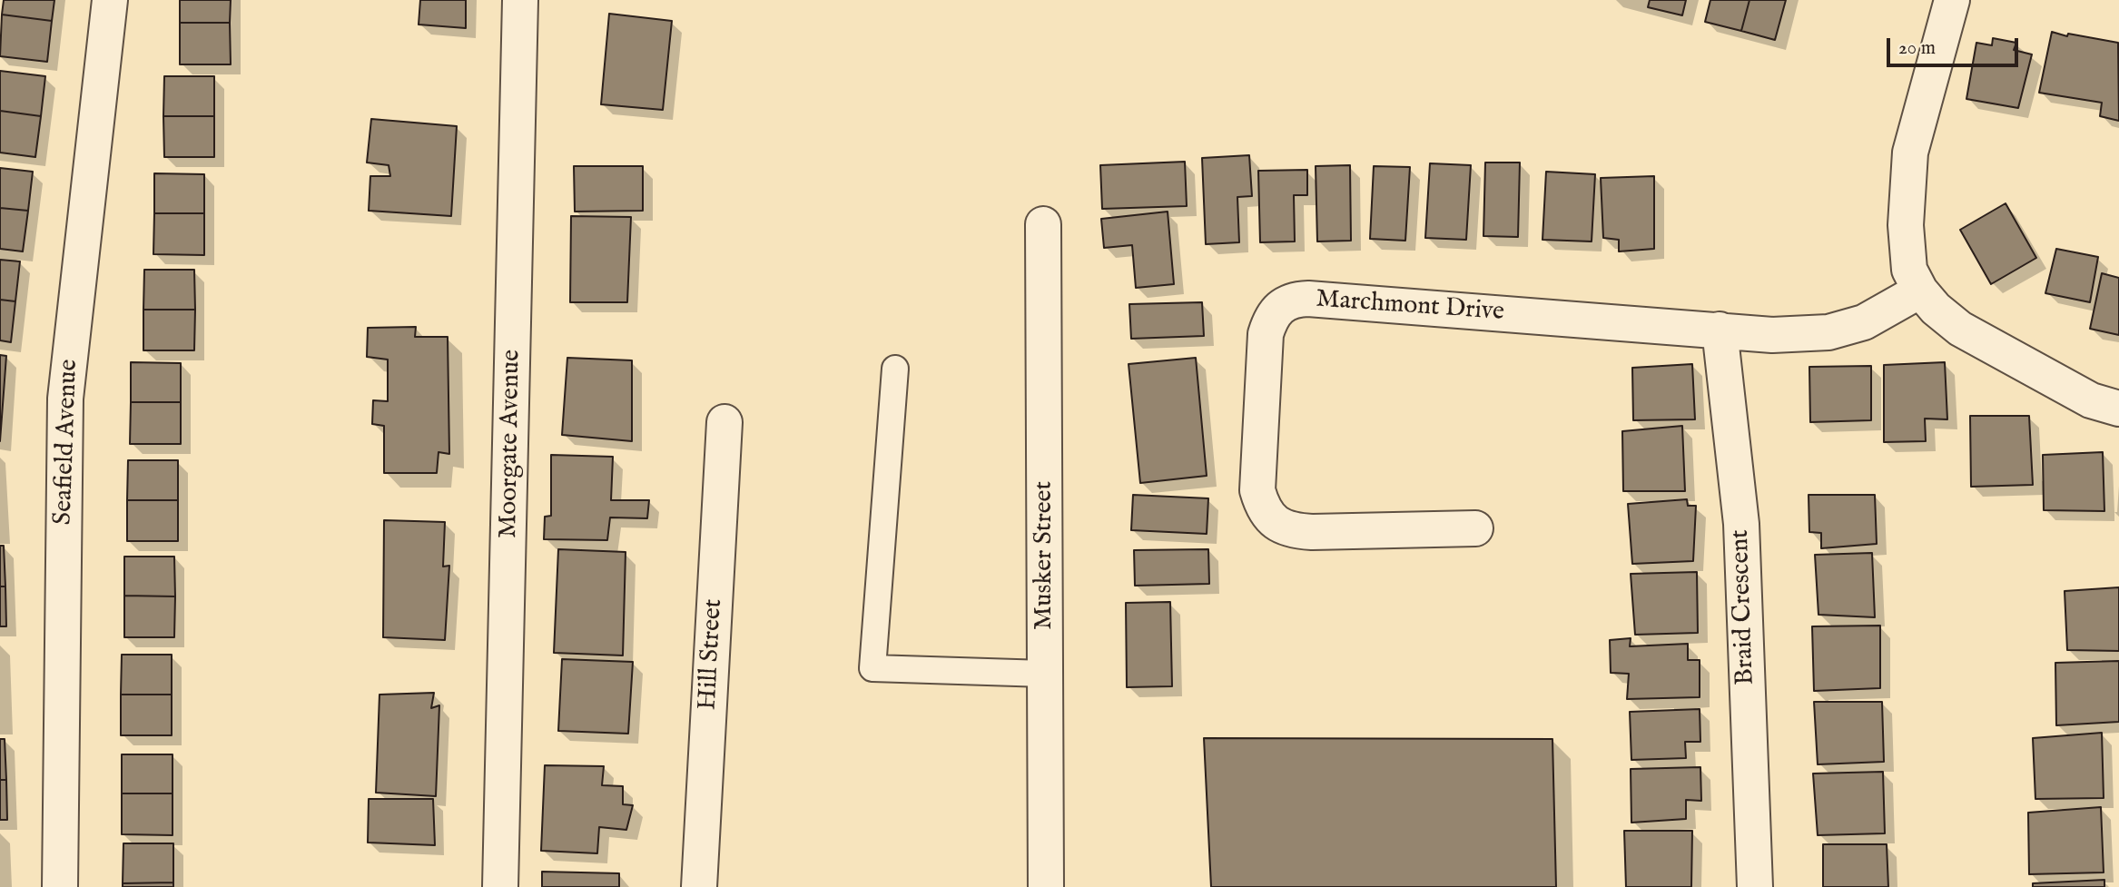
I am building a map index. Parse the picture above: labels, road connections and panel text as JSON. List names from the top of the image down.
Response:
{
  "streets": {
    "street": [
      "Marchmont Drive",
      "Seafield Avenue",
      "Moorgate Avenue",
      "Musker Street",
      "Braid Crescent",
      "Hill Street"
    ]
  },
  "crossings": [
    ["Marchmont Drive", "Braid Crescent"]
  ],
  "scale_bar": "20 m"
}
